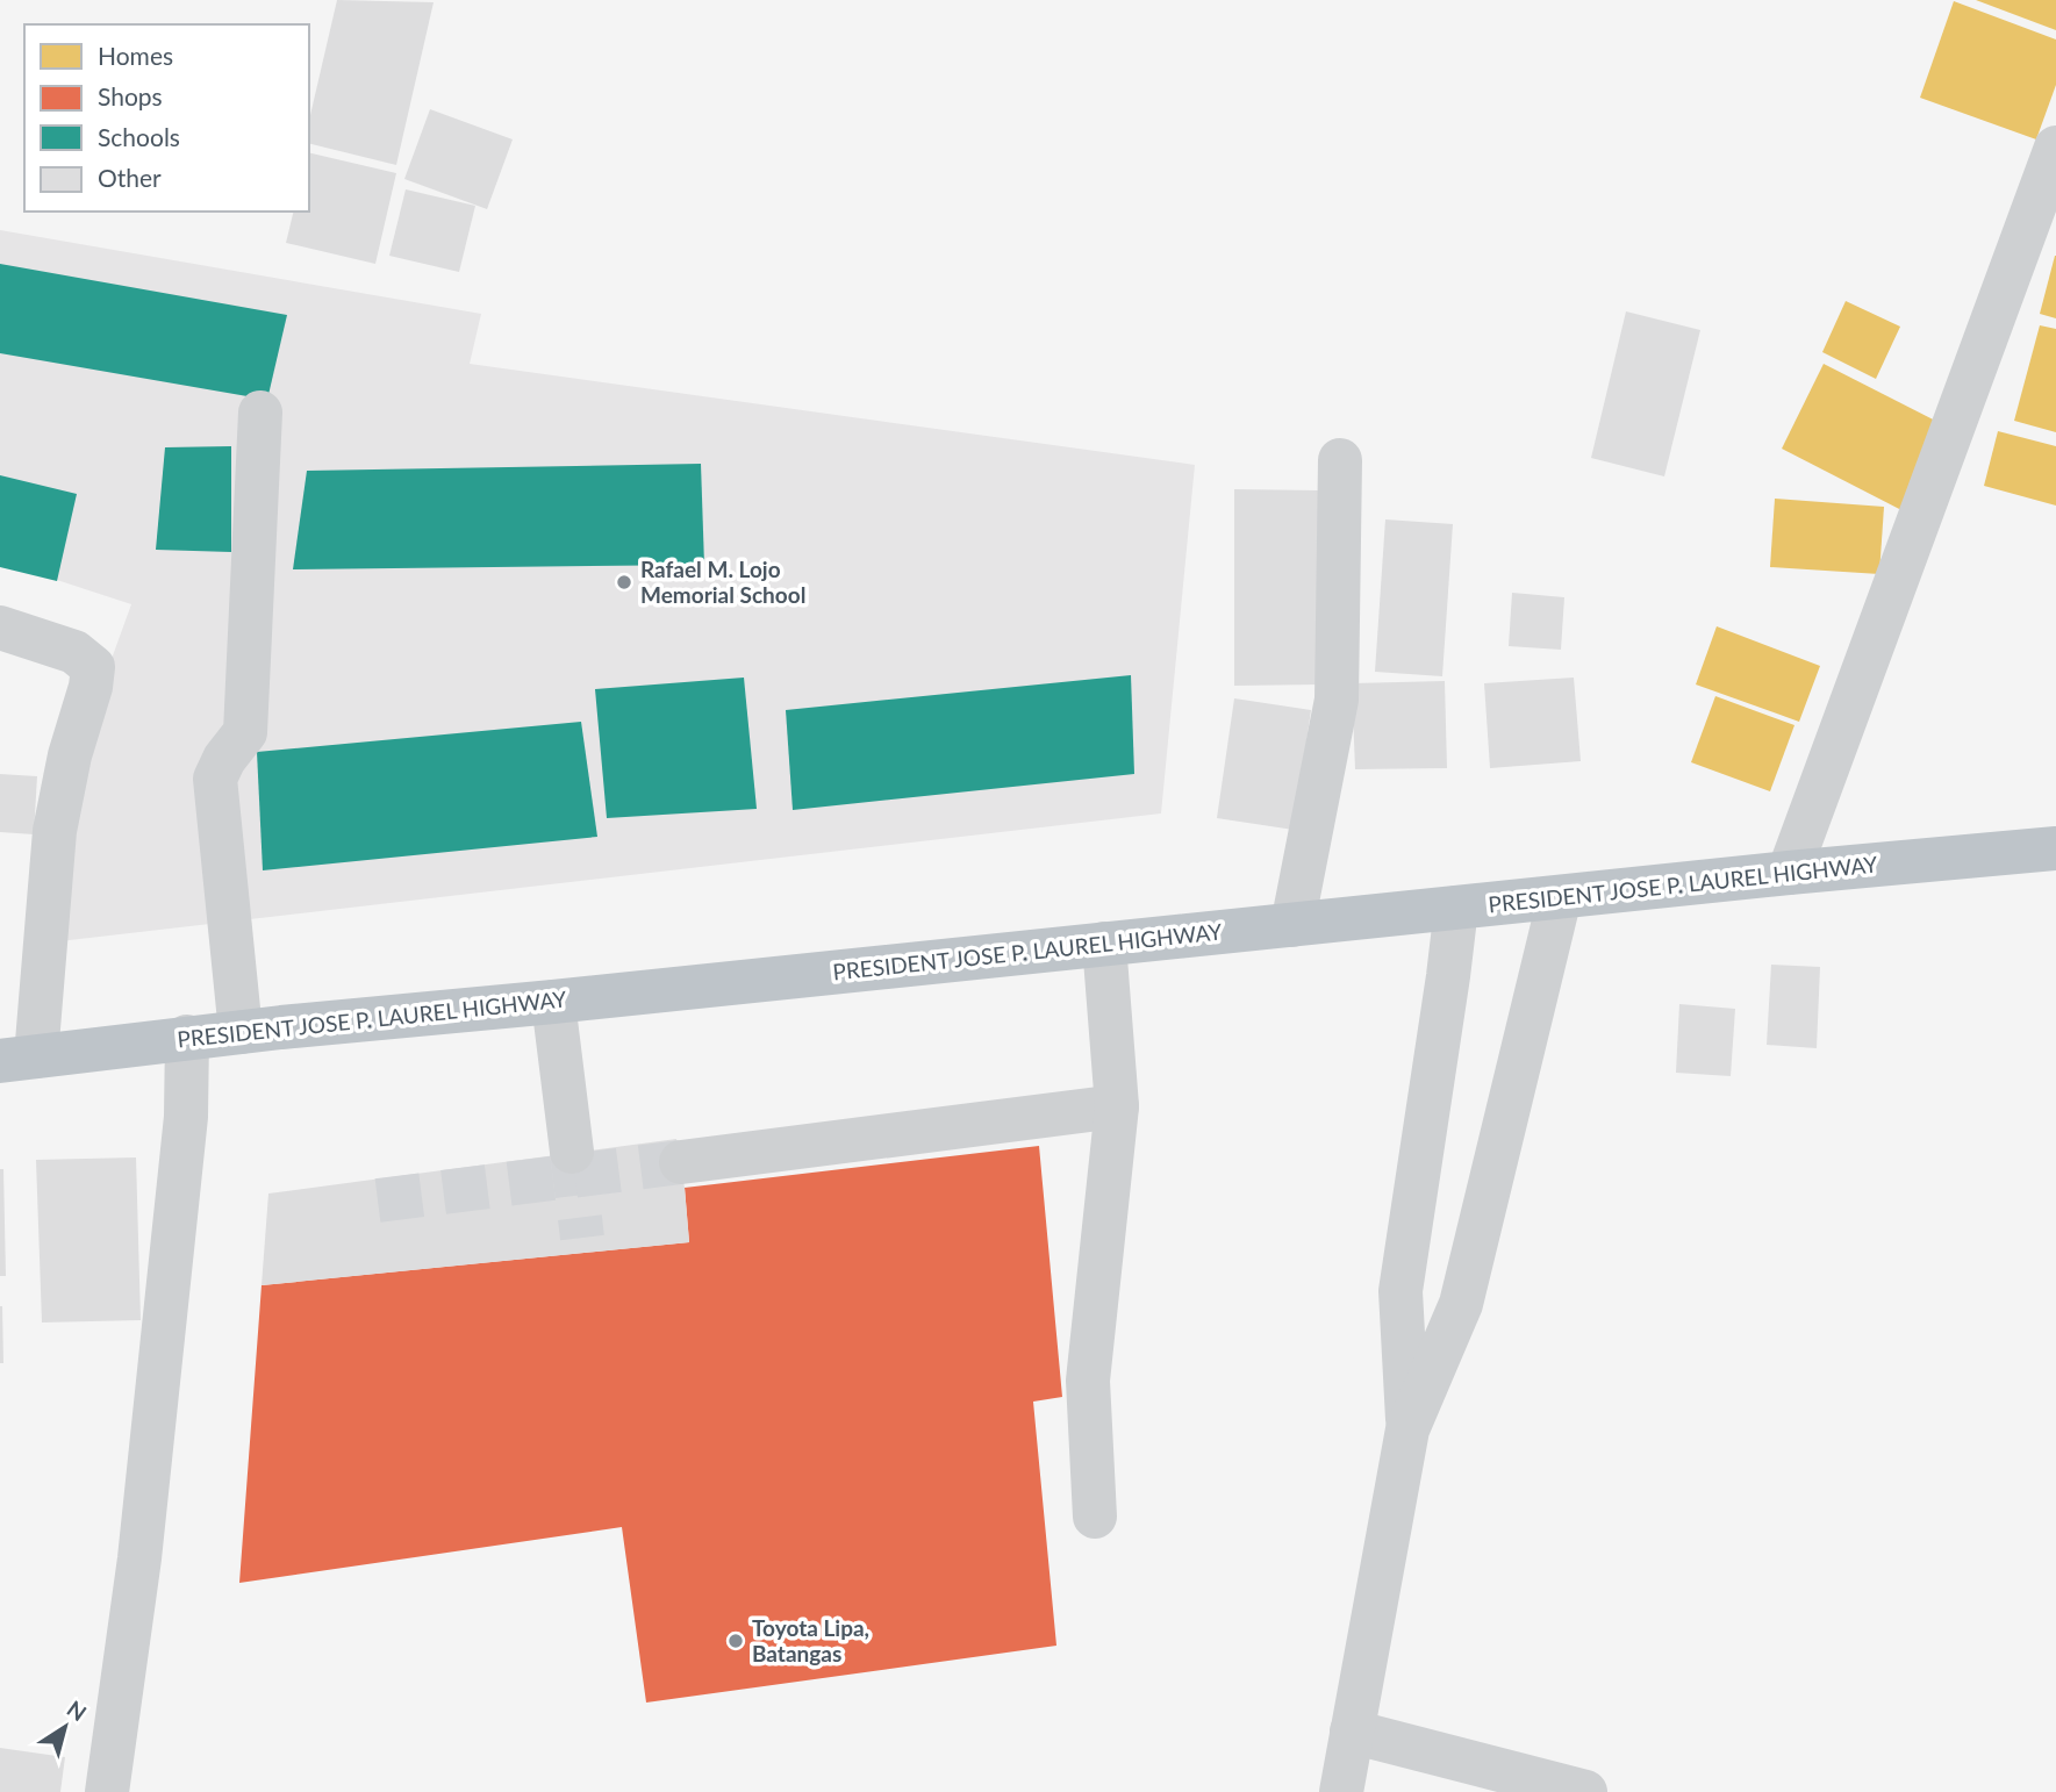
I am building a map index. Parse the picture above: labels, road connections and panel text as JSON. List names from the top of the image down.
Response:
{
  "streets": {
    "highway": ["PRESIDENT JOSE P. LAUREL HIGHWAY"]
  },
  "places": ["Rafael M. Lojo Memorial School", "Toyota Lipa, Batangas"],
  "legend": [
    "Homes",
    "Shops",
    "Schools",
    "Other"
  ],
  "north": "top right"
}
